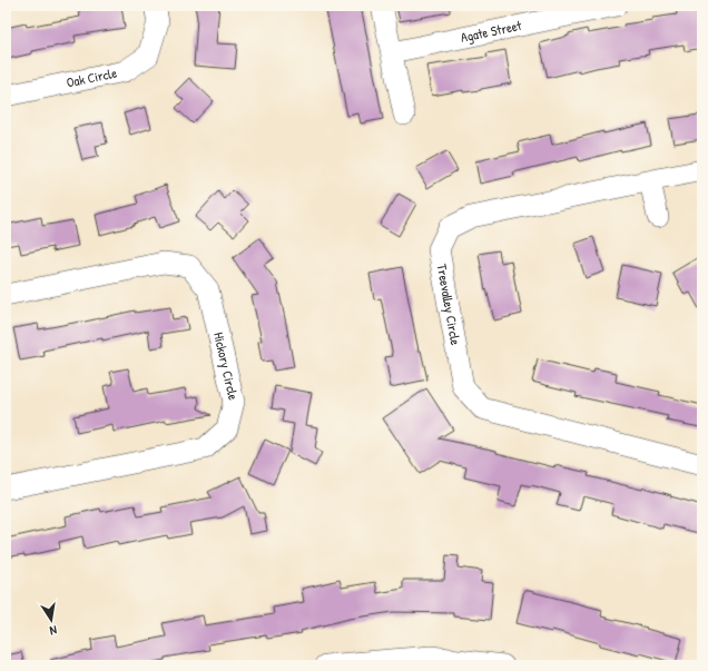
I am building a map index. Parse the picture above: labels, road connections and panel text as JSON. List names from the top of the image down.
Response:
{
  "streets": {
    "street": [
      "Agate Street",
      "Oak Circle",
      "Treevalley Circle",
      "Hickory Circle"
    ]
  },
  "north": "bottom"
}
